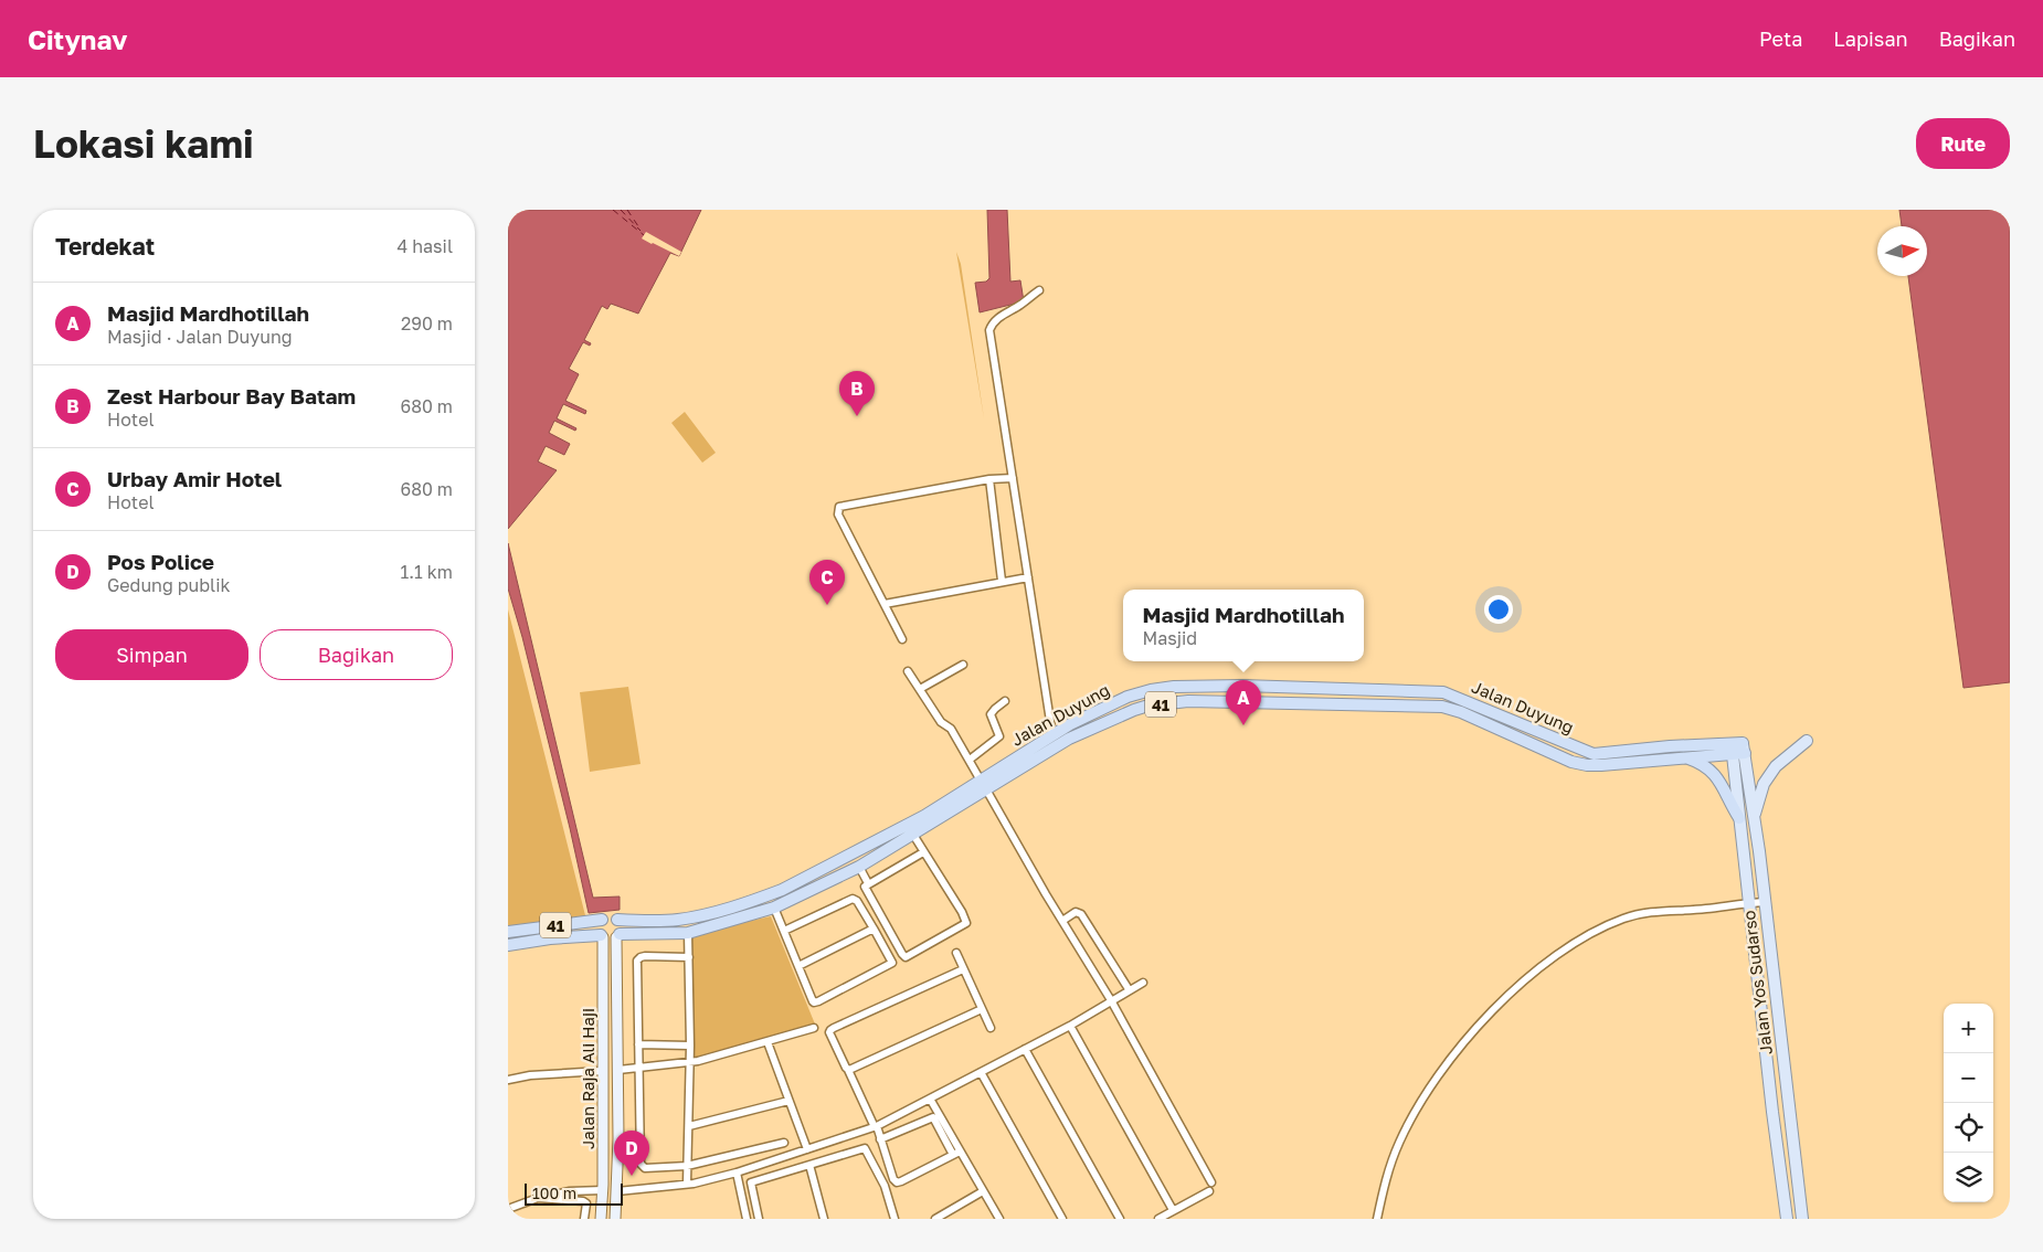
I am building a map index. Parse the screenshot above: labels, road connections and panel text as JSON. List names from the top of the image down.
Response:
{
  "streets": {
    "highway": ["41", "Jalan Duyung"],
    "main road": ["Jalan Yos Sudarso", "Jalan Raja Ali Haji"]
  },
  "crossings": [
    ["41", "Jalan Duyung"],
    ["41", "Jalan Raja Ali Haji"],
    ["Jalan Duyung", "Jalan Yos Sudarso"],
    ["Jalan Duyung", "Jalan Raja Ali Haji"]
  ],
  "scale_bar": "100 m",
  "north": "right",
  "page": {
    "header": "Citynav",
    "nav": ["Peta", "Lapisan", "Bagikan"],
    "buttons": [
      "Rute",
      ["Simpan", "Bagikan"]
    ],
    "title": "Lokasi kami",
    "heading": ["Terdekat", "4 hasil"],
    "list": [
      {
        "mark": "A",
        "name": "Masjid Mardhotillah",
        "note": "Masjid · Jalan Duyung",
        "value": "290 m"
      },
      {
        "mark": "B",
        "name": "Zest Harbour Bay Batam",
        "note": "Hotel",
        "value": "680 m"
      },
      {
        "mark": "C",
        "name": "Urbay Amir Hotel",
        "note": "Hotel",
        "value": "680 m"
      },
      {
        "mark": "D",
        "name": "Pos Police",
        "note": "Gedung publik",
        "value": "1.1 km"
      }
    ],
    "pins": [
      "B",
      "C",
      "A",
      "D"
    ],
    "popup": ["Masjid Mardhotillah", "Masjid"],
    "map_buttons": ["+", "−"],
    "scale": "100 m"
  }
}
